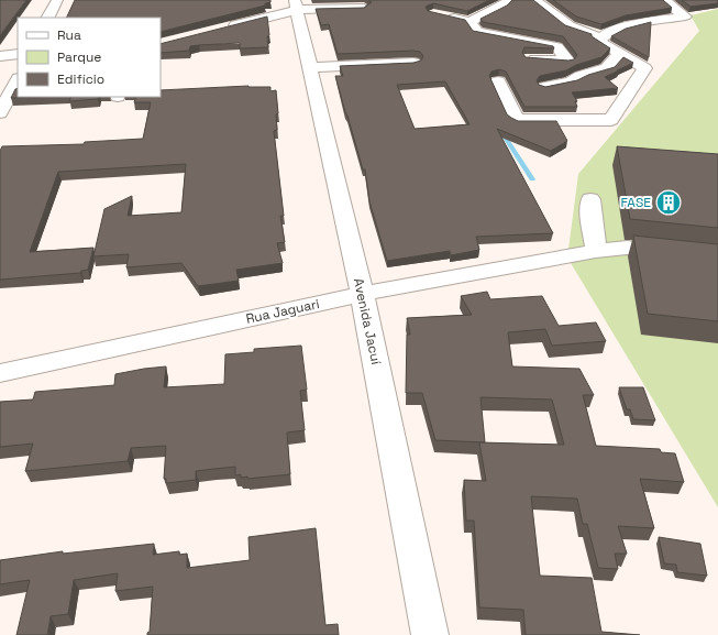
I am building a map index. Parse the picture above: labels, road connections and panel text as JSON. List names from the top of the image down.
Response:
{
  "streets": {
    "street": ["Rua Jaguari", "Avenida Jacuí"]
  },
  "crossings": [
    ["Rua Jaguari", "Avenida Jacuí"]
  ],
  "places": {
    "building": ["FASE"]
  },
  "legend": ["Rua", "Parque", "Edifício"]
}
